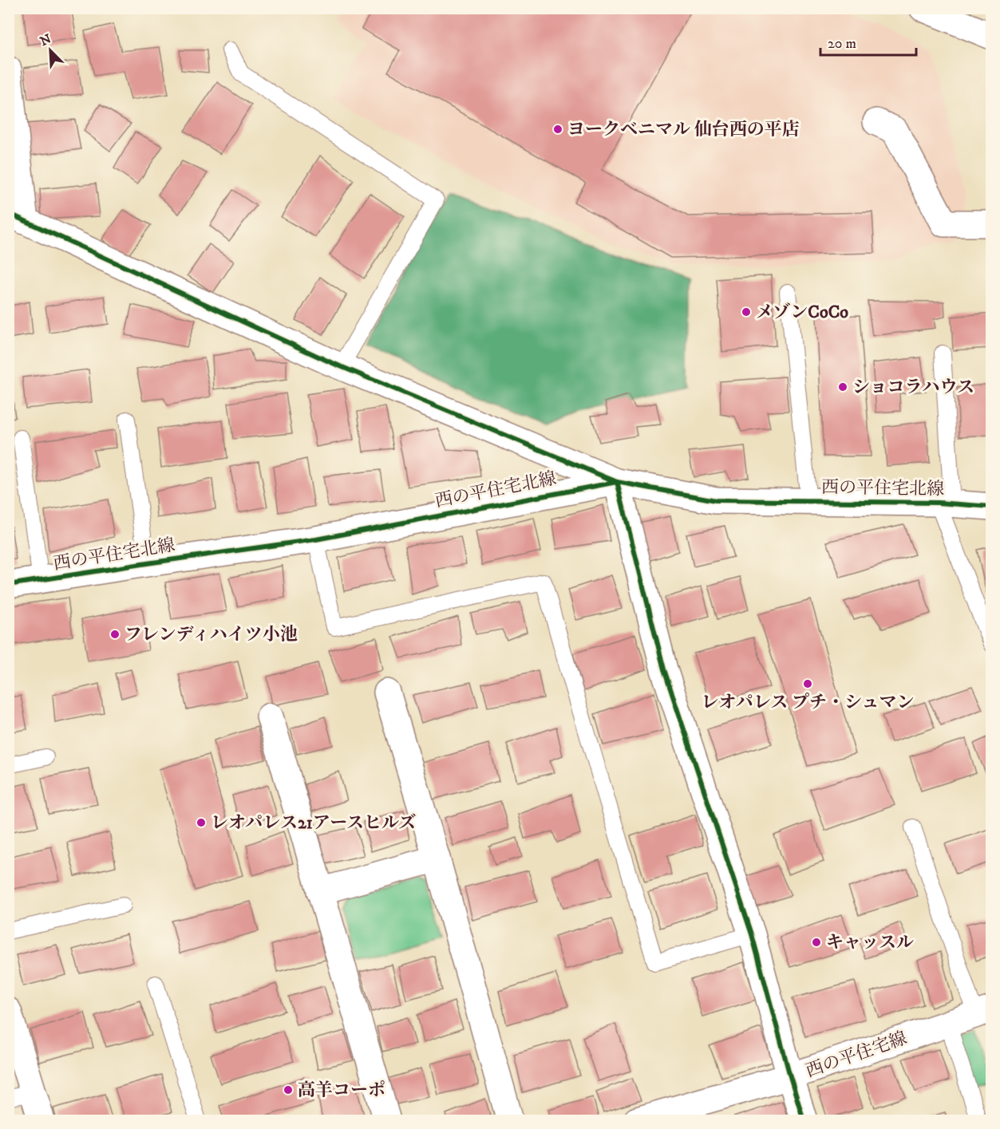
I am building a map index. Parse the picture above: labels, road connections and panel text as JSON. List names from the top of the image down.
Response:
{
  "streets": {
    "street": ["西の平住宅北線", "西の平住宅線"]
  },
  "places": [
    "ヨークベニマル 仙台西の平店",
    "メゾンCoCo",
    "ショコラハウス",
    "フレンディハイツ小池",
    "レオパレス プチ・シュマン",
    "レオパレス21アースヒルズ",
    "キャッスル",
    "高羊コーポ"
  ],
  "scale_bar": "20 m",
  "north": "top left"
}
